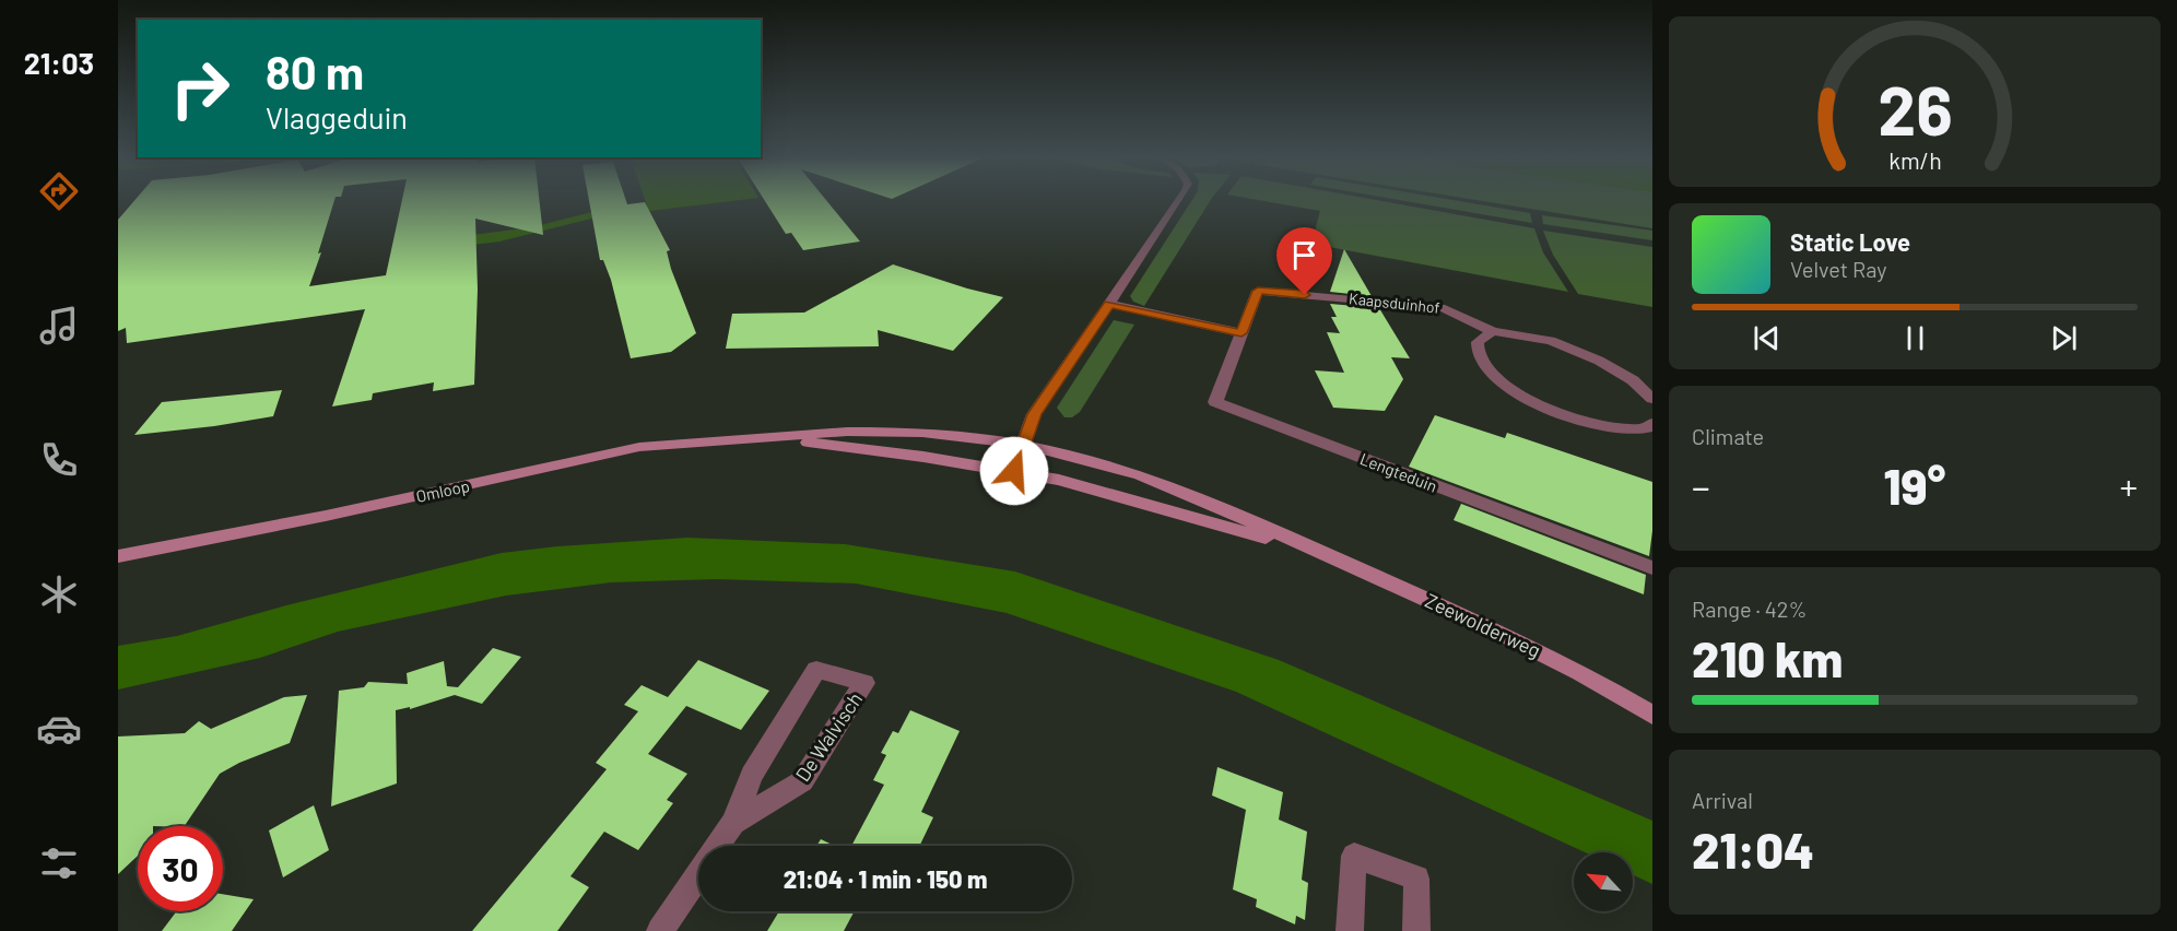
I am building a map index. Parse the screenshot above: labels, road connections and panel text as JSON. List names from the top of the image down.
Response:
{
  "streets": {
    "main road": ["Omloop", "Zeewolderweg"],
    "street": ["Kaapsduinhof", "Lengteduin", "De Walvisch"]
  },
  "crossings": [
    ["Kaapsduinhof", "Lengteduin"],
    ["Omloop", "Zeewolderweg"]
  ],
  "north": "top left",
  "page": {
    "tabs": "21:03",
    "turn": ["80 m", "Vlaggeduin"],
    "song": ["Static Love", "Velvet Ray"],
    "tile": [
      "Climate",
      ["Range · 42%", "210 km"],
      ["Arrival", "21:04"]
    ],
    "heat": ["−", "19°", "+"],
    "limit": "30",
    "trip": "21:04 · 1 min · 150 m",
    "gauge": ["26", "km/h"]
  }
}
